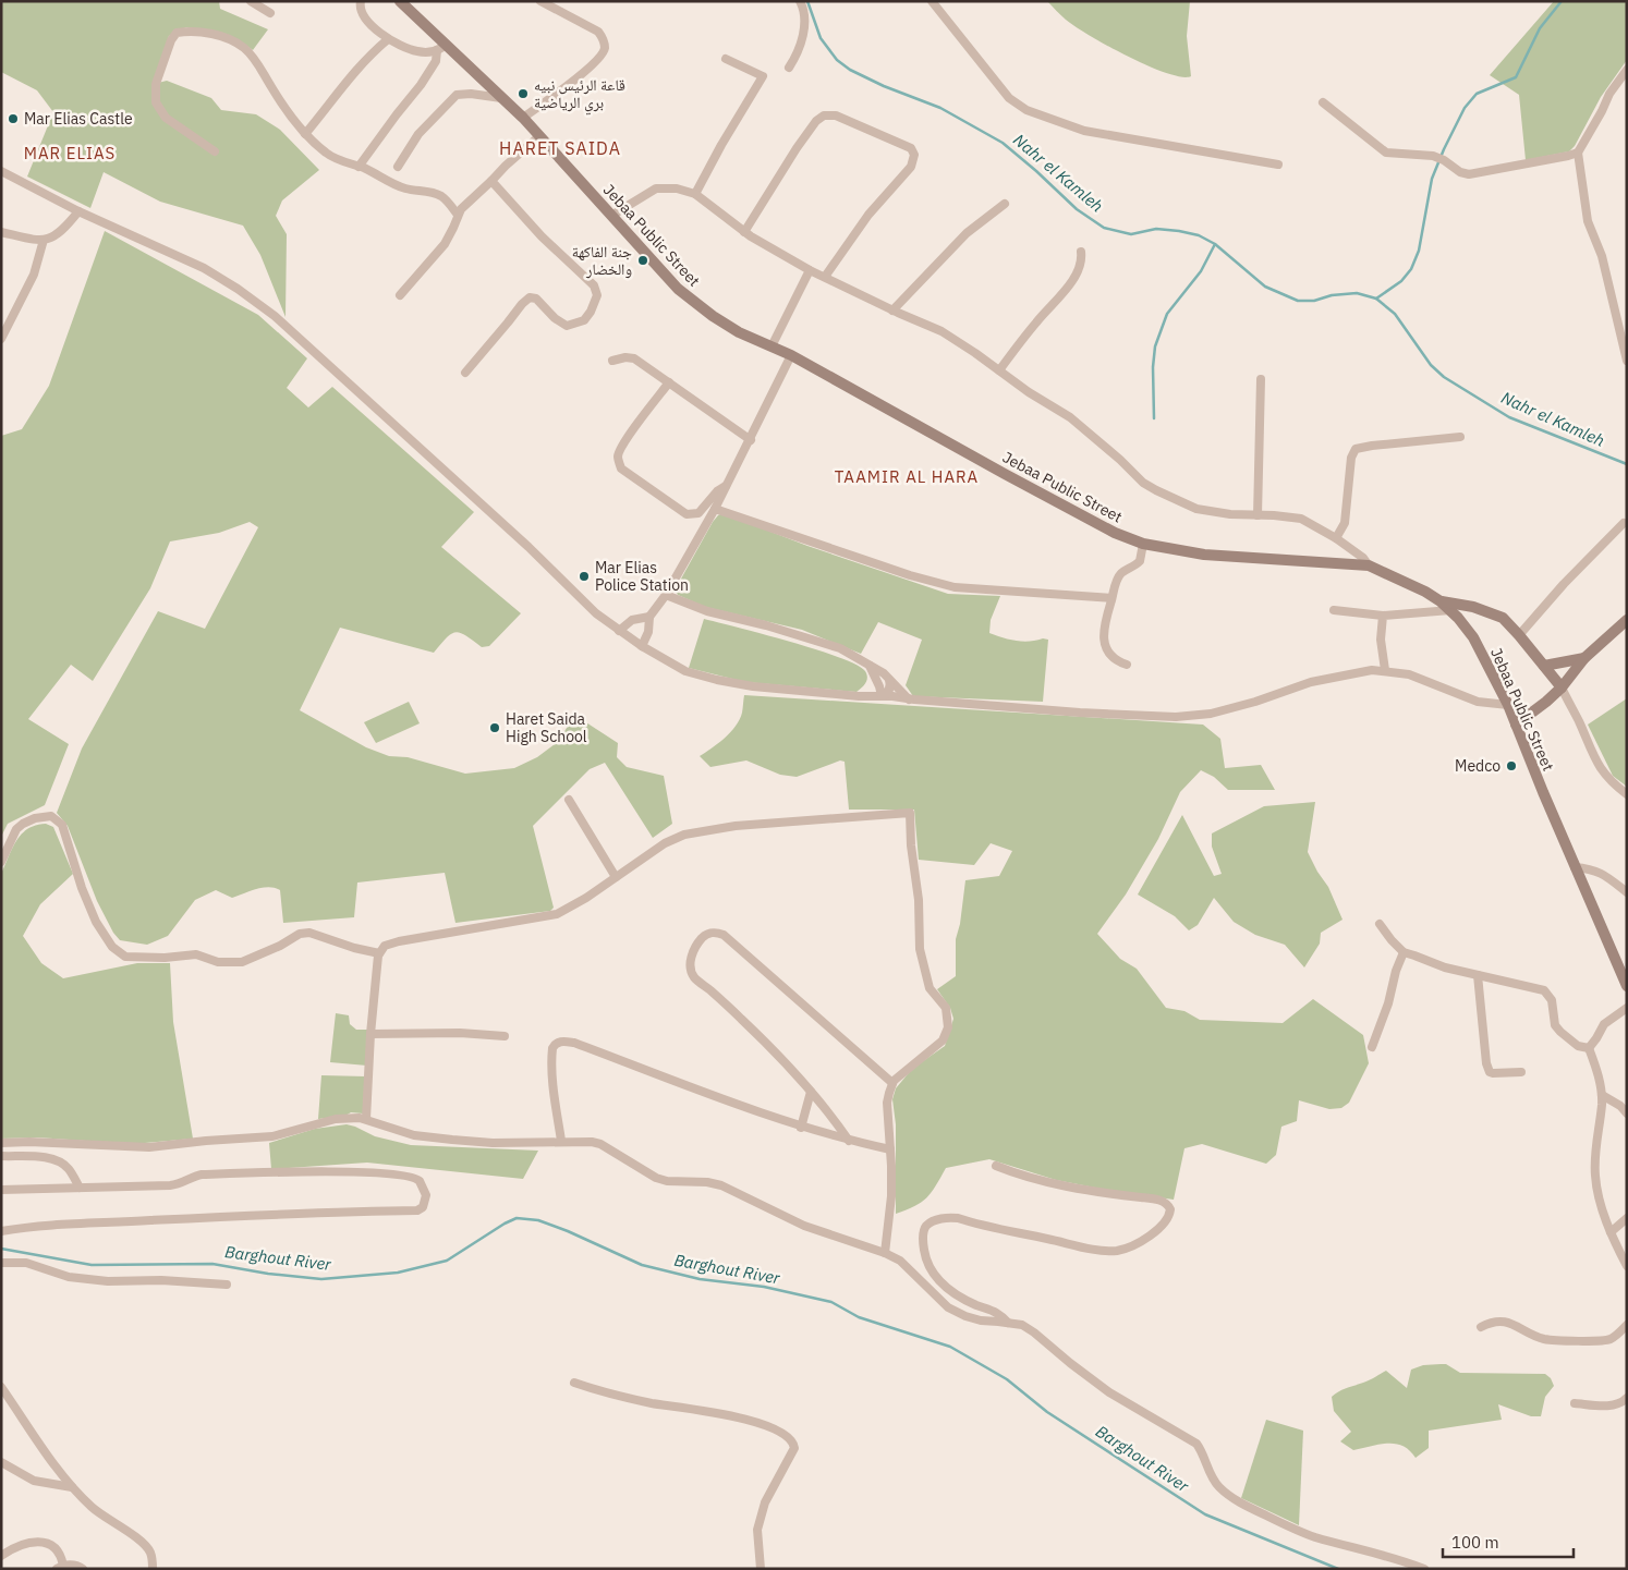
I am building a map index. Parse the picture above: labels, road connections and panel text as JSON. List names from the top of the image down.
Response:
{
  "streets": {
    "main road": ["Jebaa Public Street"]
  },
  "districts": ["HARET SAIDA", "MAR ELIAS", "TAAMIR AL HARA"],
  "water": ["Nahr el Kamleh", "Barghout River"],
  "places": [
    "قاعة الرئيس نبيه بري الرياضية",
    "Mar Elias Castle",
    "جنة الفاكهة والخضار",
    "Mar Elias Police Station",
    "Haret Saida High School",
    "Medco"
  ],
  "scale_bar": "100 m"
}
